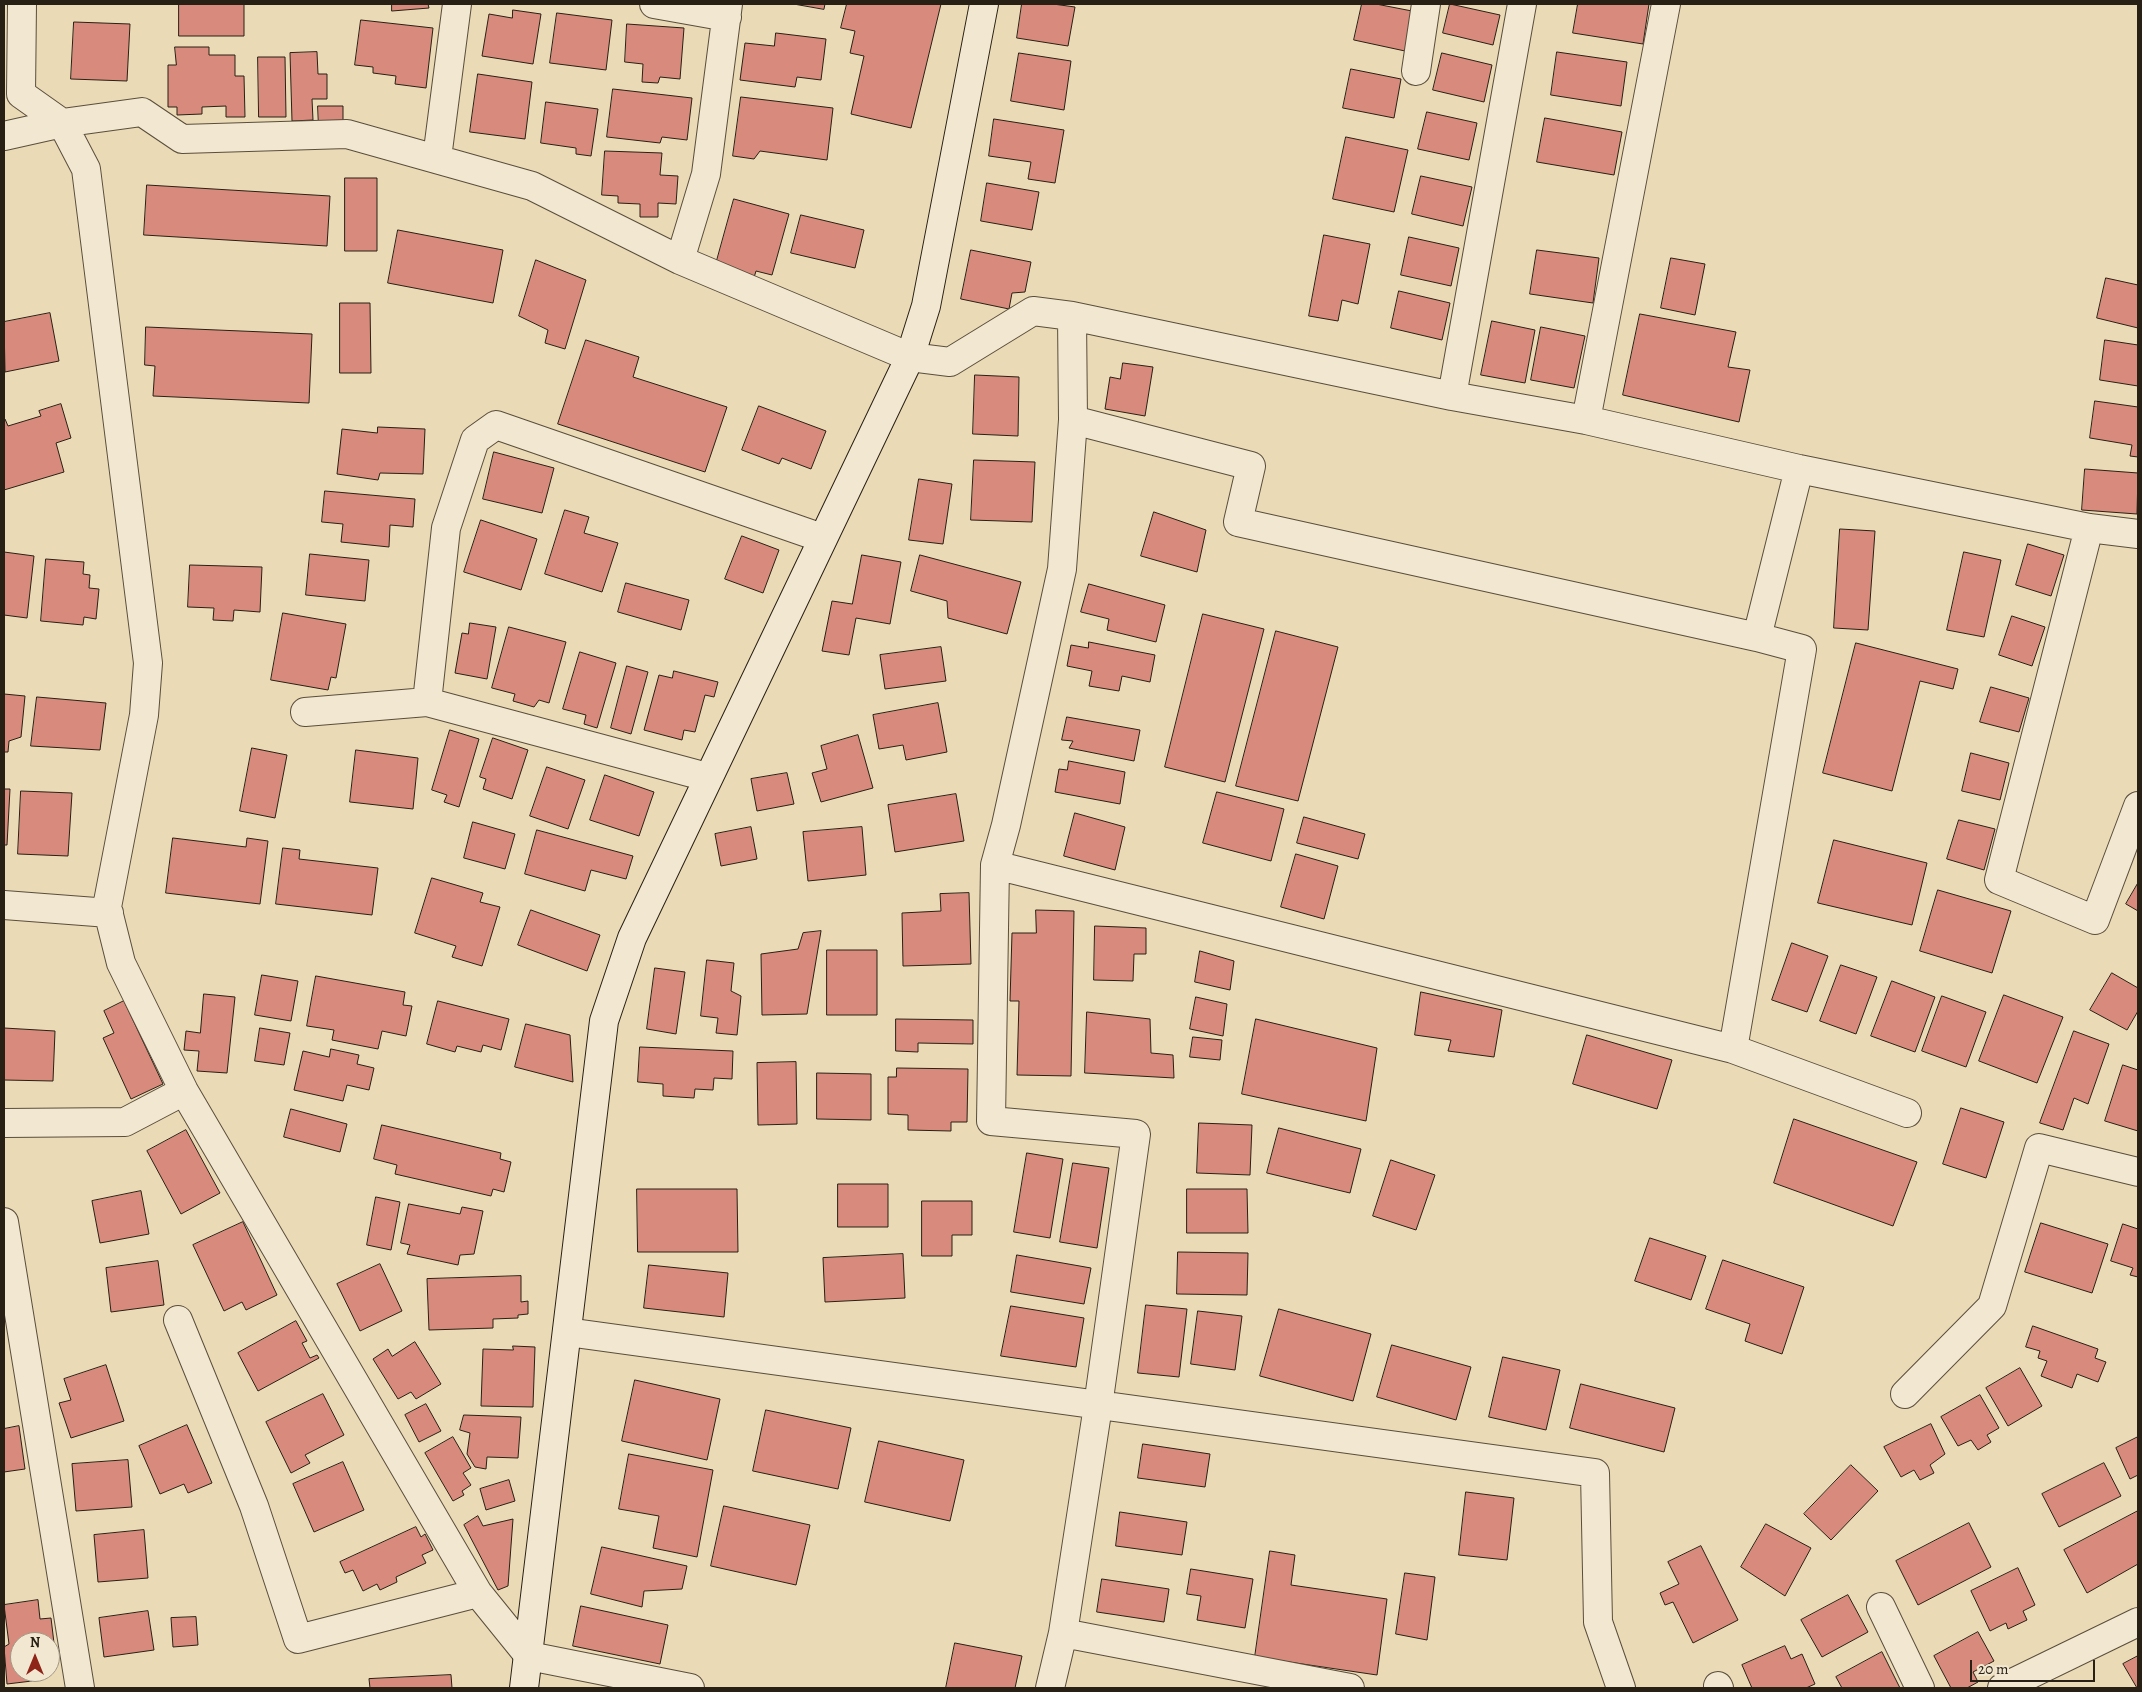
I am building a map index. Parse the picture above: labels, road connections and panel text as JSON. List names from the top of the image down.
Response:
{
  "scale_bar": "20 m",
  "north": "top"
}
